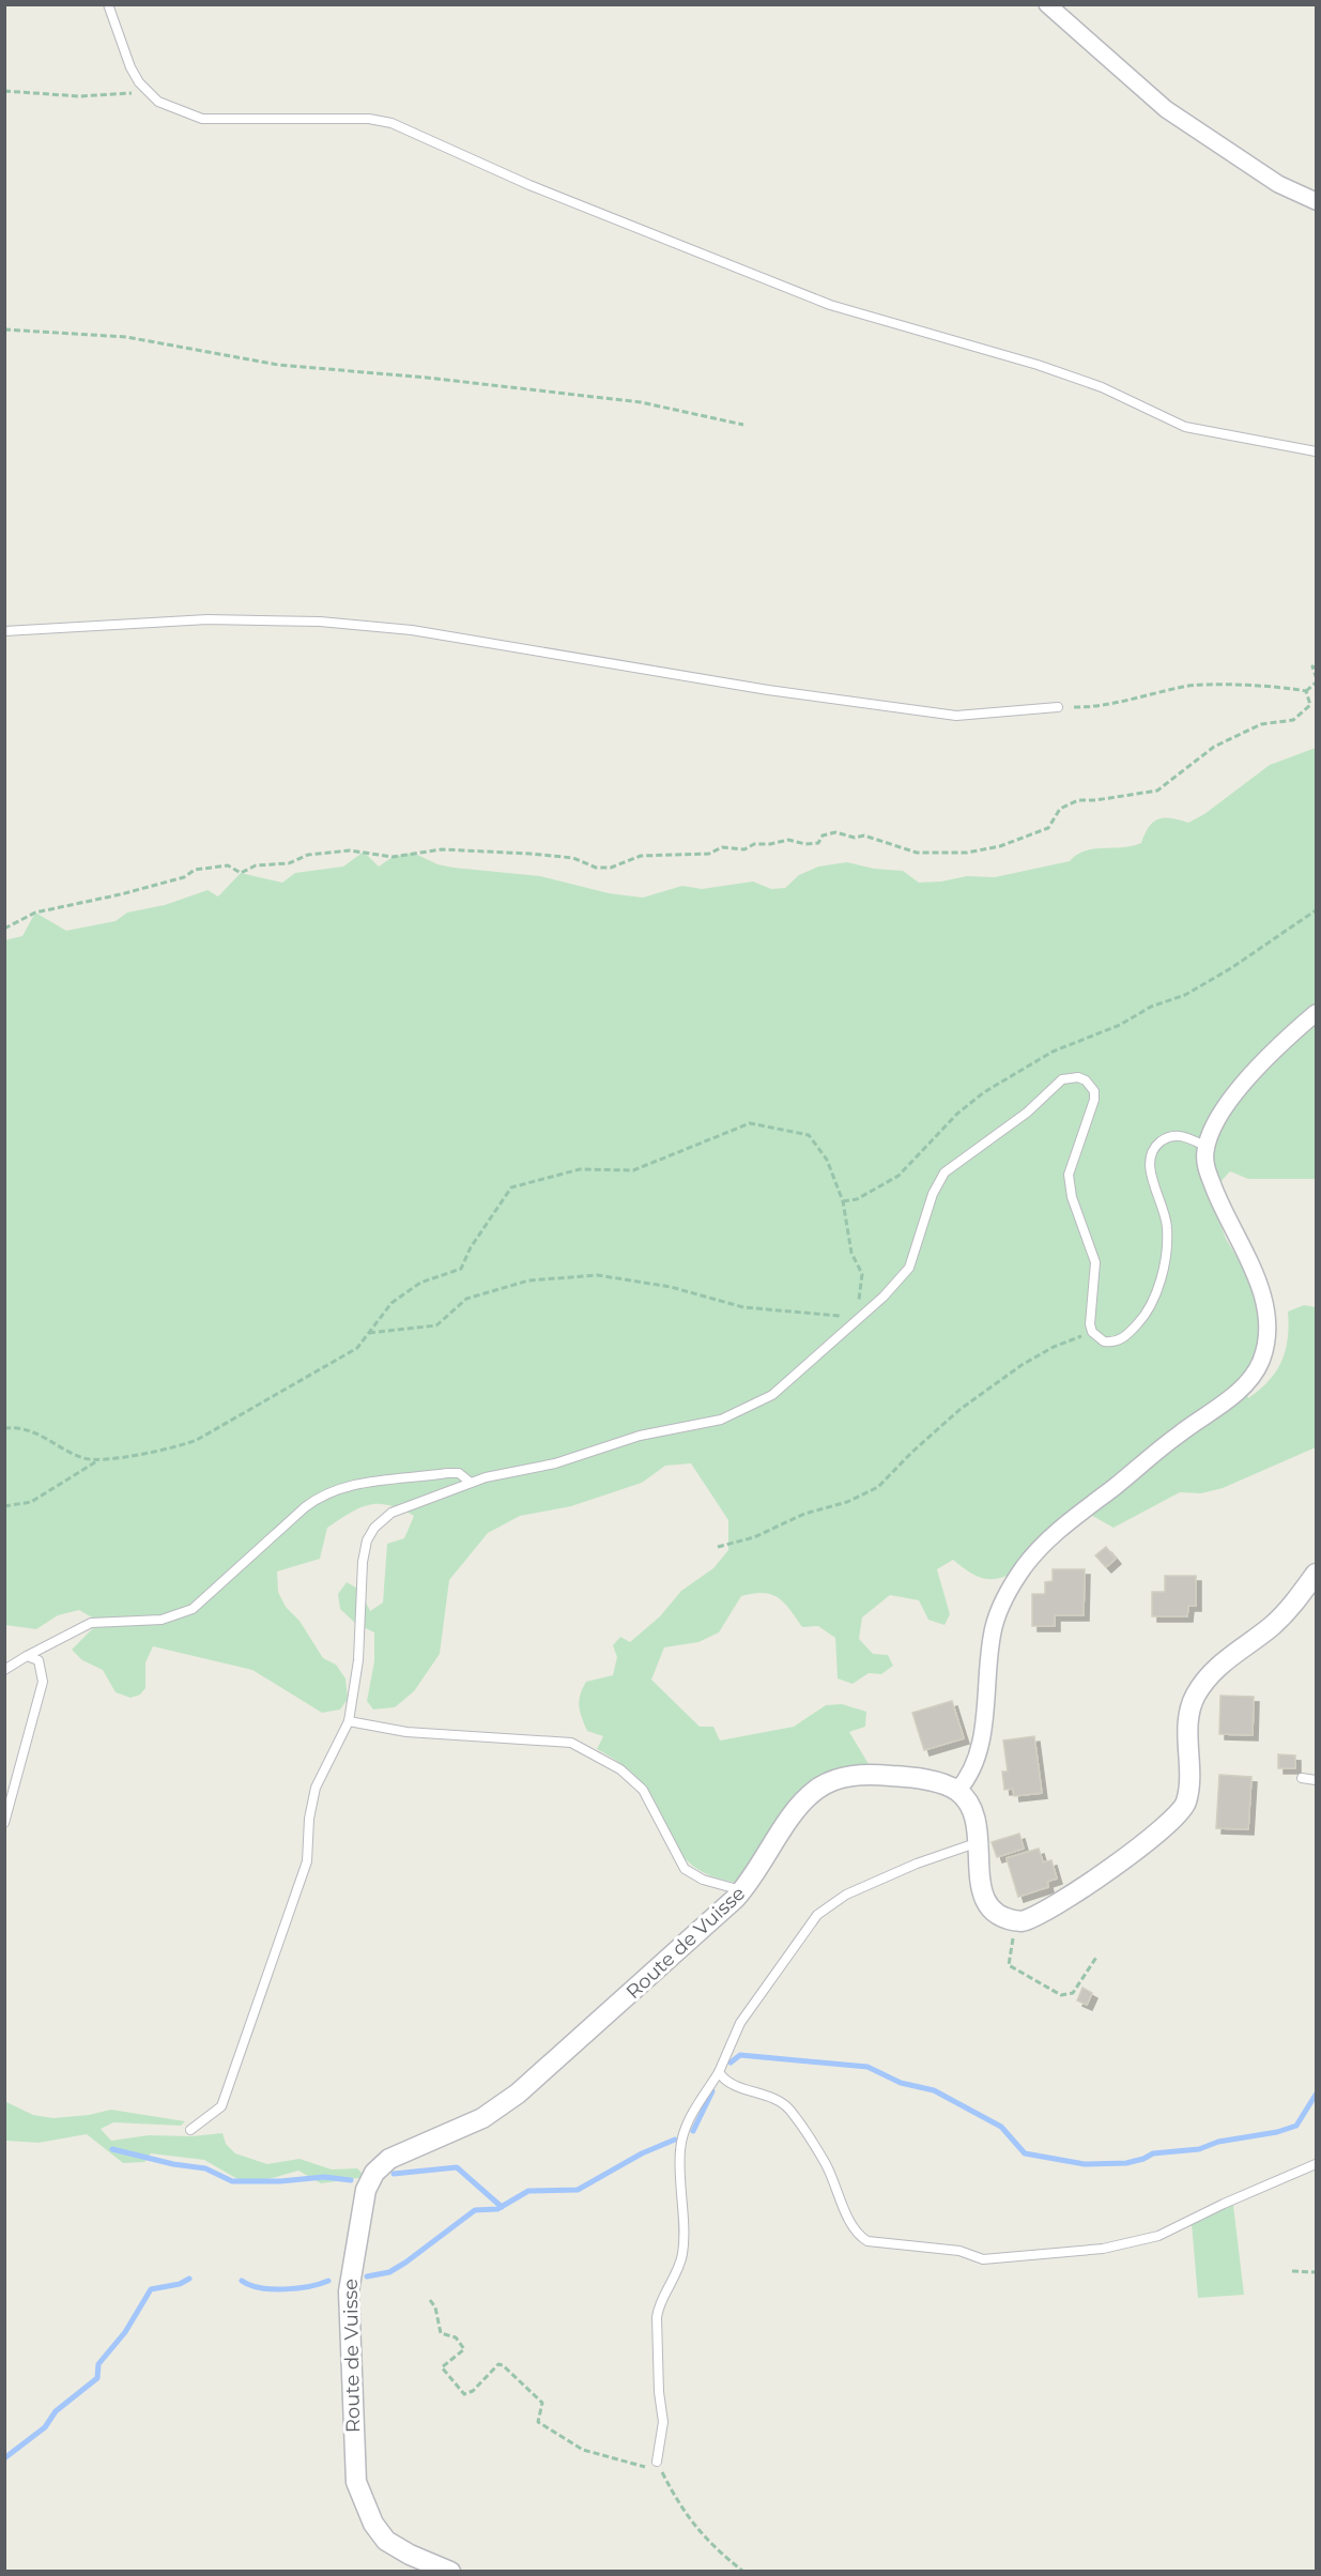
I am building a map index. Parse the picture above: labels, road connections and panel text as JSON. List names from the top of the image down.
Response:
{
  "streets": {
    "street": ["Route de Vuisse"]
  }
}
